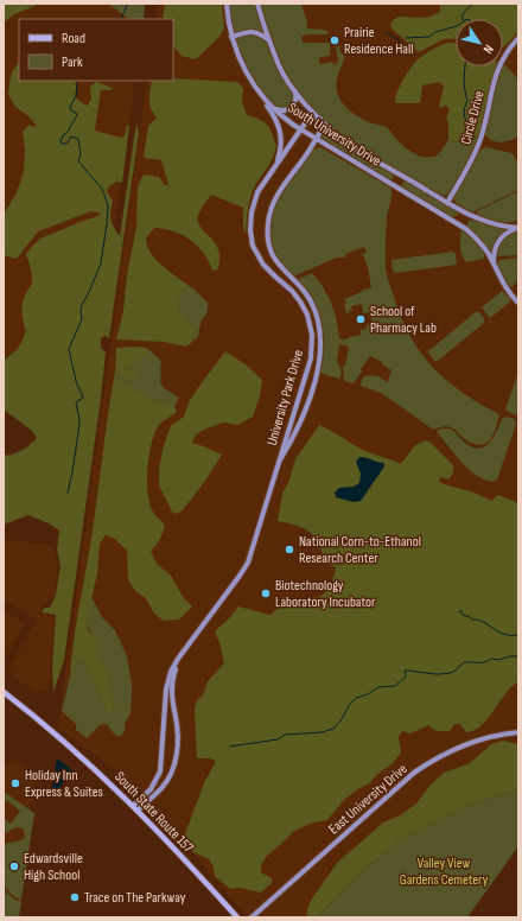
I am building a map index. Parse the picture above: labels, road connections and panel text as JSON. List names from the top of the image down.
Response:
{
  "streets": {
    "main road": ["South State Route 157"],
    "street": [
      "Circle Drive",
      "South University Drive",
      "University Park Drive",
      "East University Drive"
    ]
  },
  "crossings": [
    ["Circle Drive", "South University Drive"],
    ["South University Drive", "University Park Drive"],
    ["University Park Drive", "South State Route 157"]
  ],
  "parks": ["Valley View Gardens Cemetery"],
  "places": [
    "Prairie Residence Hall",
    "School of Pharmacy Lab",
    "National Corn-to-Ethanol Research Center",
    "Biotechnology Laboratory Incubator",
    "Holiday Inn Express & Suites",
    "Edwardsville High School",
    "Trace on The Parkway"
  ],
  "legend": ["Road", "Park"],
  "north": "bottom right"
}
